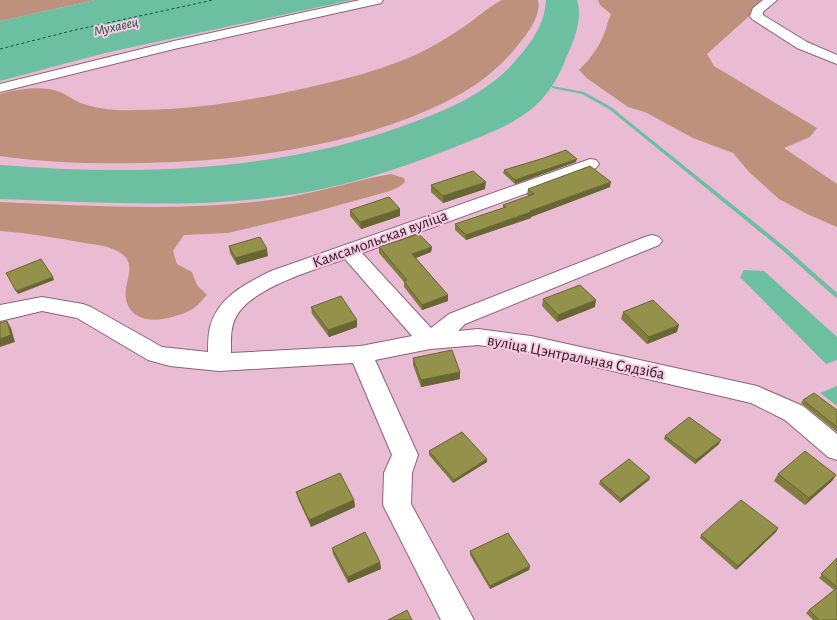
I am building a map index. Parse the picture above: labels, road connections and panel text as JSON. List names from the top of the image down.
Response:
{
  "streets": {
    "street": ["Камсамольская вуліца", "вуліца Цэнтральная Сядзіба"]
  },
  "crossings": [
    ["Камсамольская вуліца", "вуліца Цэнтральная Сядзіба"]
  ],
  "water": ["Мухавец"]
}
